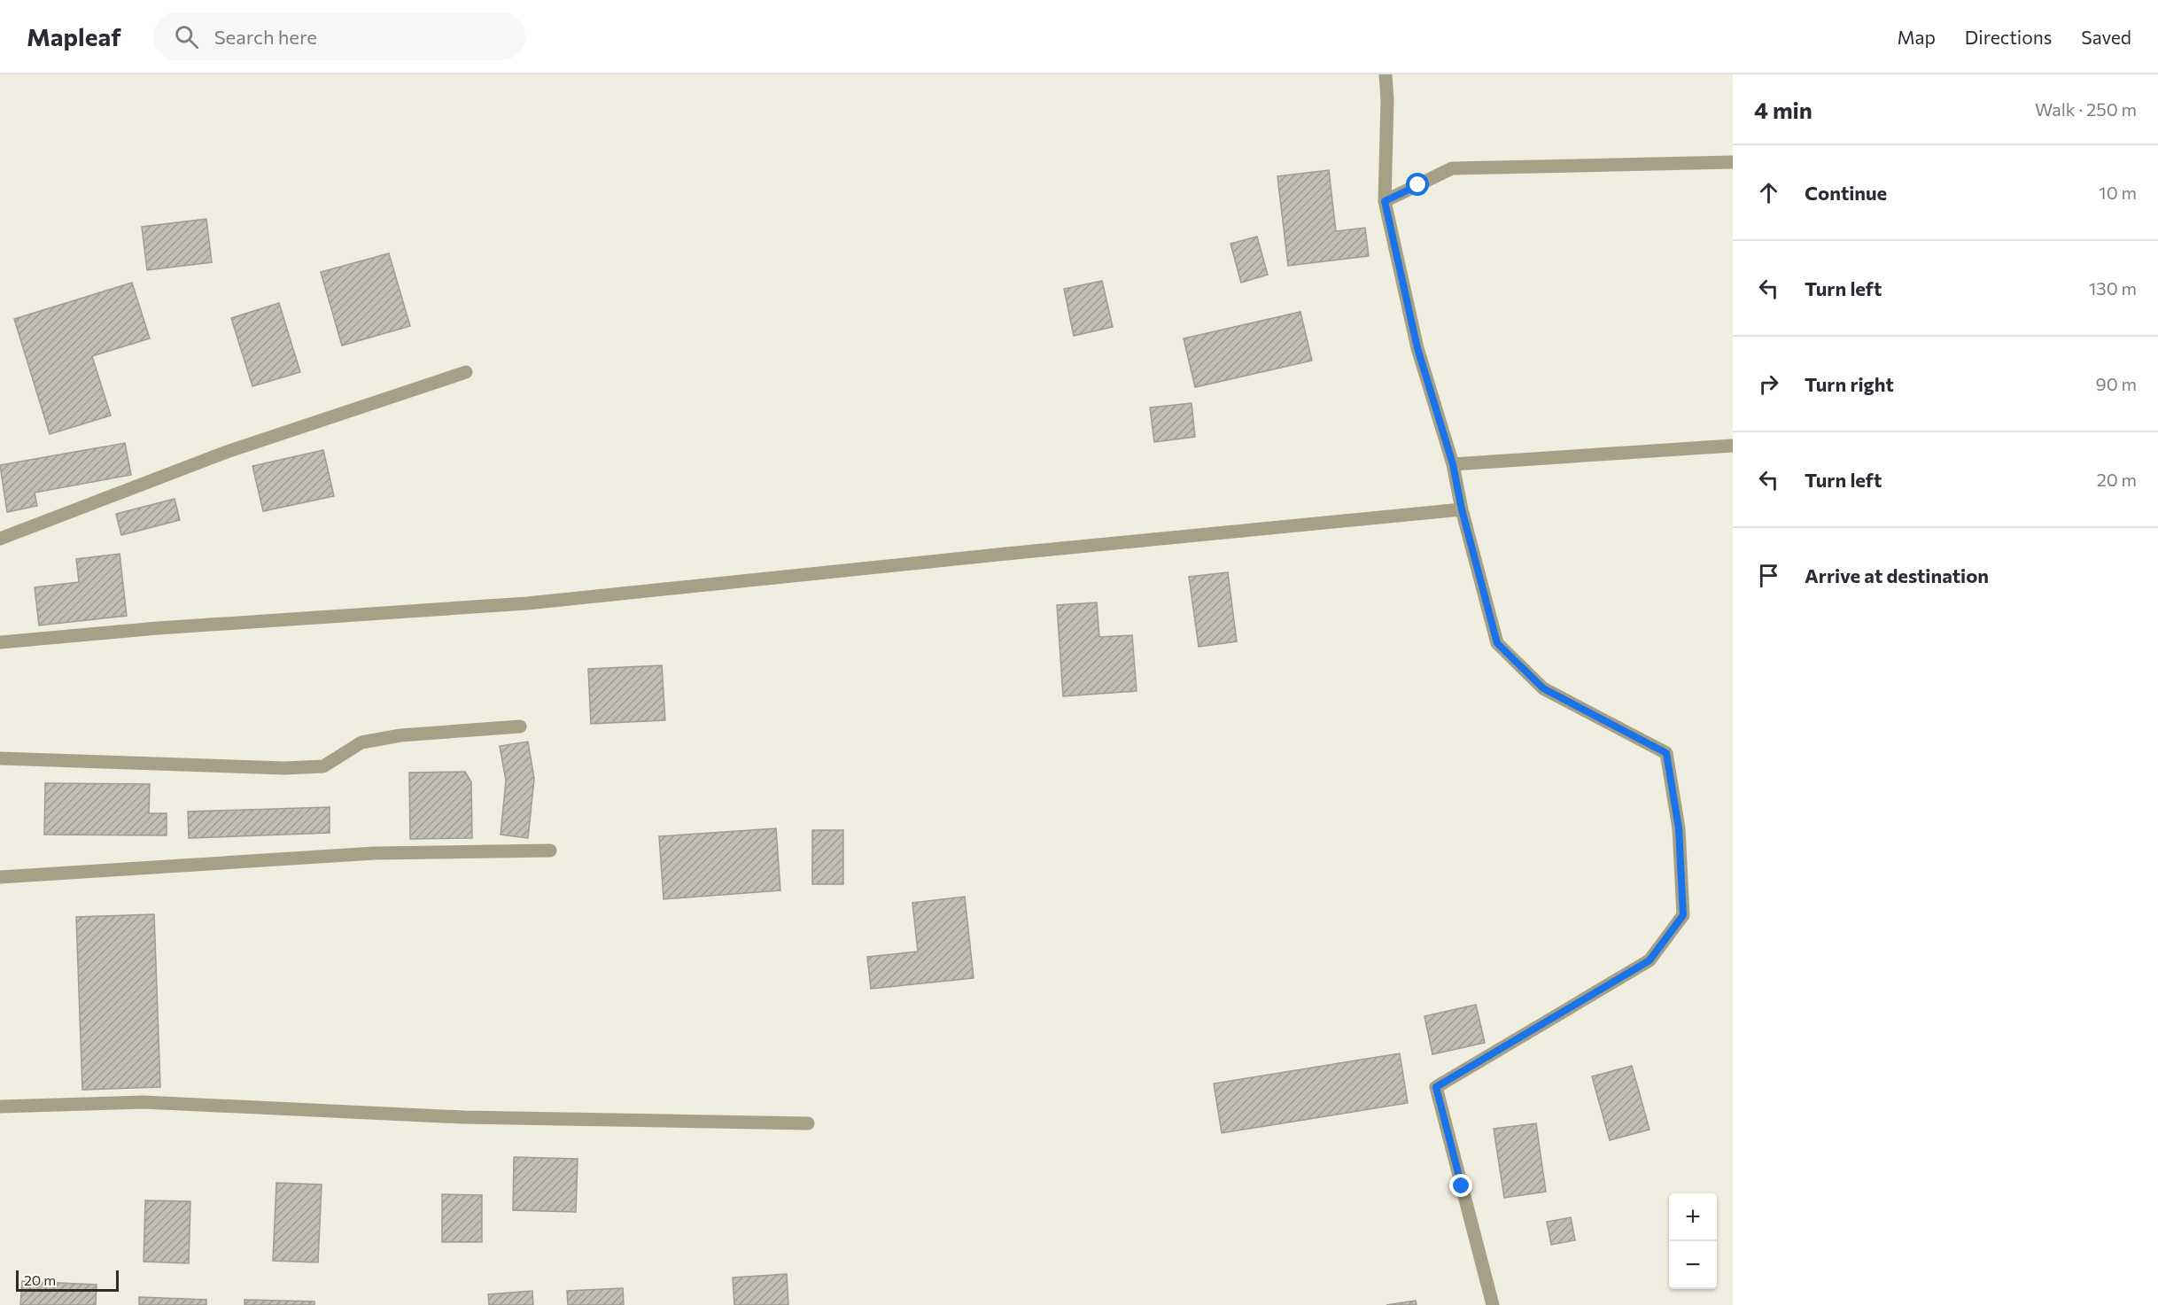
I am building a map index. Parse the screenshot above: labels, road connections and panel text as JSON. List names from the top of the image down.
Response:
{
  "scale_bar": "20 m",
  "page": {
    "header": "Mapleaf",
    "search": "Search here",
    "nav": ["Map", "Directions", "Saved"],
    "heading": ["4 min", "Walk · 250 m"],
    "list": [
      ["Continue", "10 m"],
      ["Turn left", "130 m"],
      ["Turn right", "90 m"],
      ["Turn left", "20 m"],
      "Arrive at destination"
    ],
    "map_buttons": ["+", "−"],
    "scale": "20 m"
  }
}
